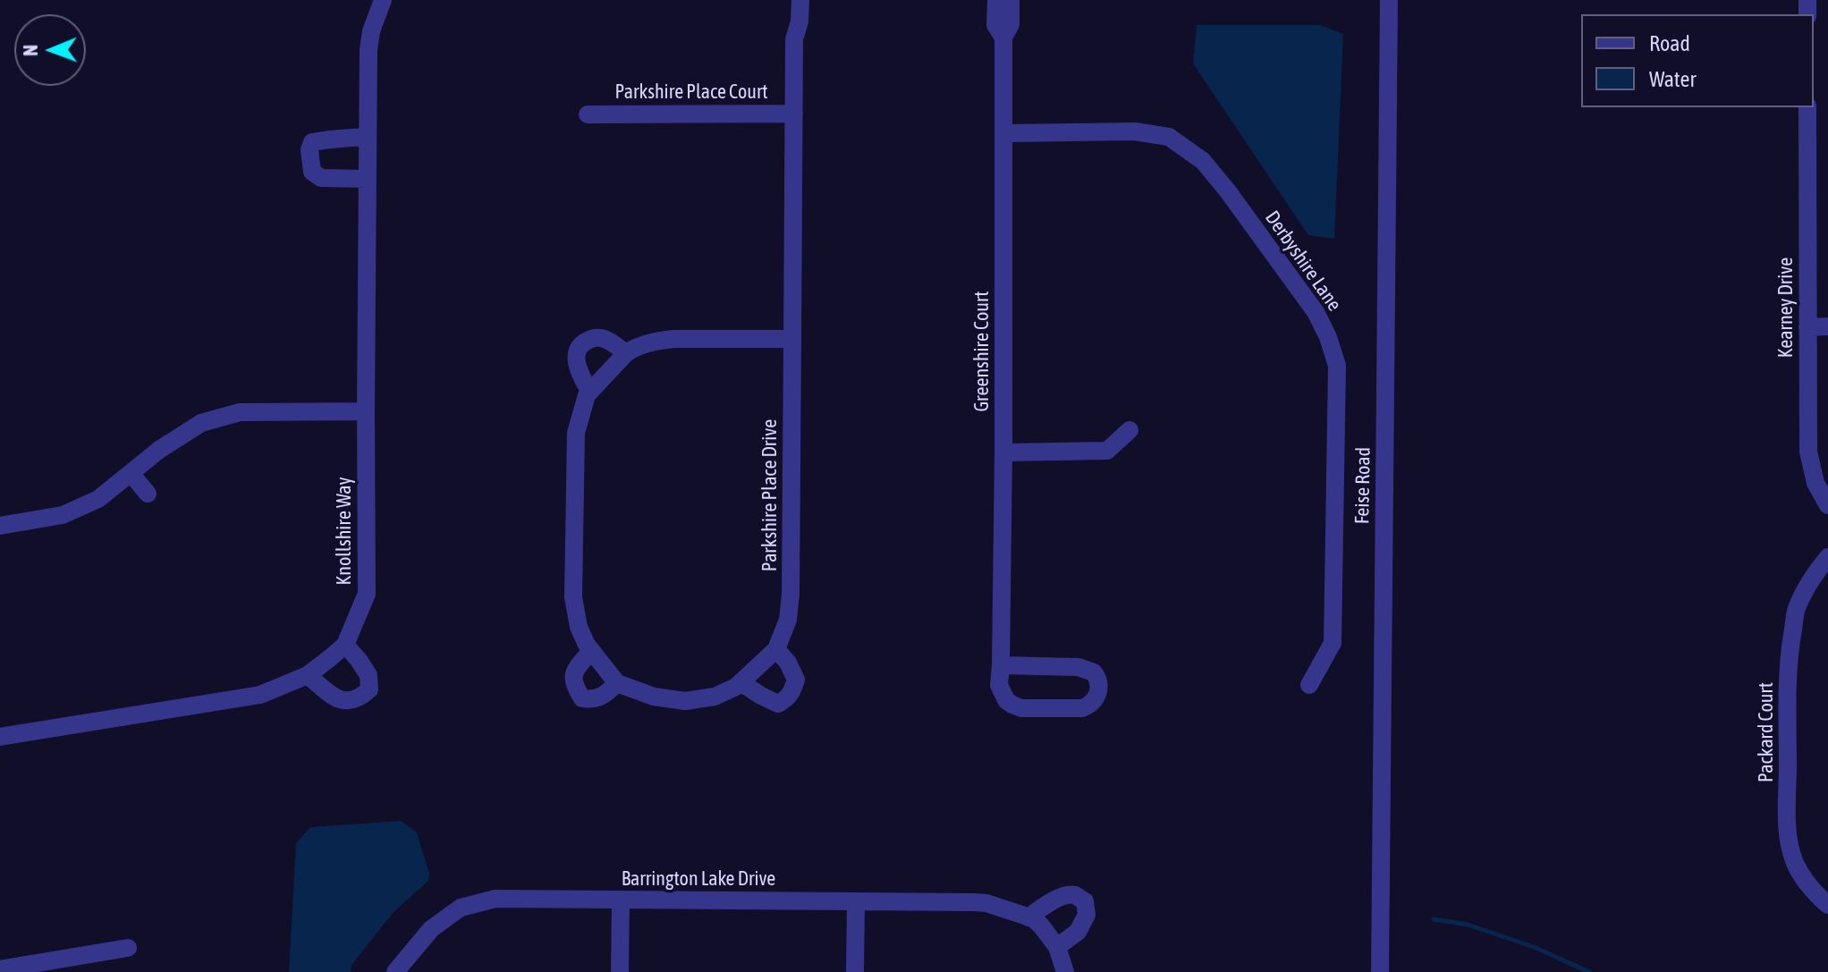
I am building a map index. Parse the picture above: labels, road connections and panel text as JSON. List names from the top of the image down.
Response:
{
  "streets": {
    "street": [
      "Parkshire Place Court",
      "Derbyshire Lane",
      "Kearney Drive",
      "Greenshire Court",
      "Feise Road",
      "Parkshire Place Drive",
      "Knollshire Way",
      "Packard Court",
      "Barrington Lake Drive"
    ]
  },
  "crossings": [
    ["Parkshire Place Court", "Parkshire Place Drive"],
    ["Derbyshire Lane", "Greenshire Court"]
  ],
  "legend": ["Road", "Water"],
  "north": "left"
}
